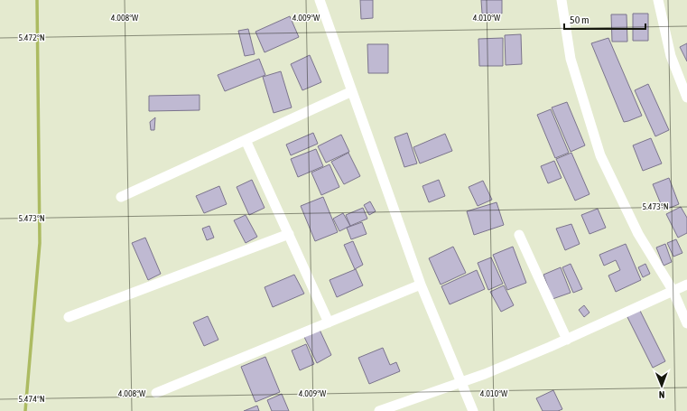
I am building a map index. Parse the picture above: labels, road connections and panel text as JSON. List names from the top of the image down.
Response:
{
  "scale_bar": "50 m",
  "north": "bottom",
  "coordinates": [
    "4.008°W",
    "4.009°W",
    "4.010°W",
    "5.472°N",
    "5.473°N",
    "5.474°N"
  ]
}
